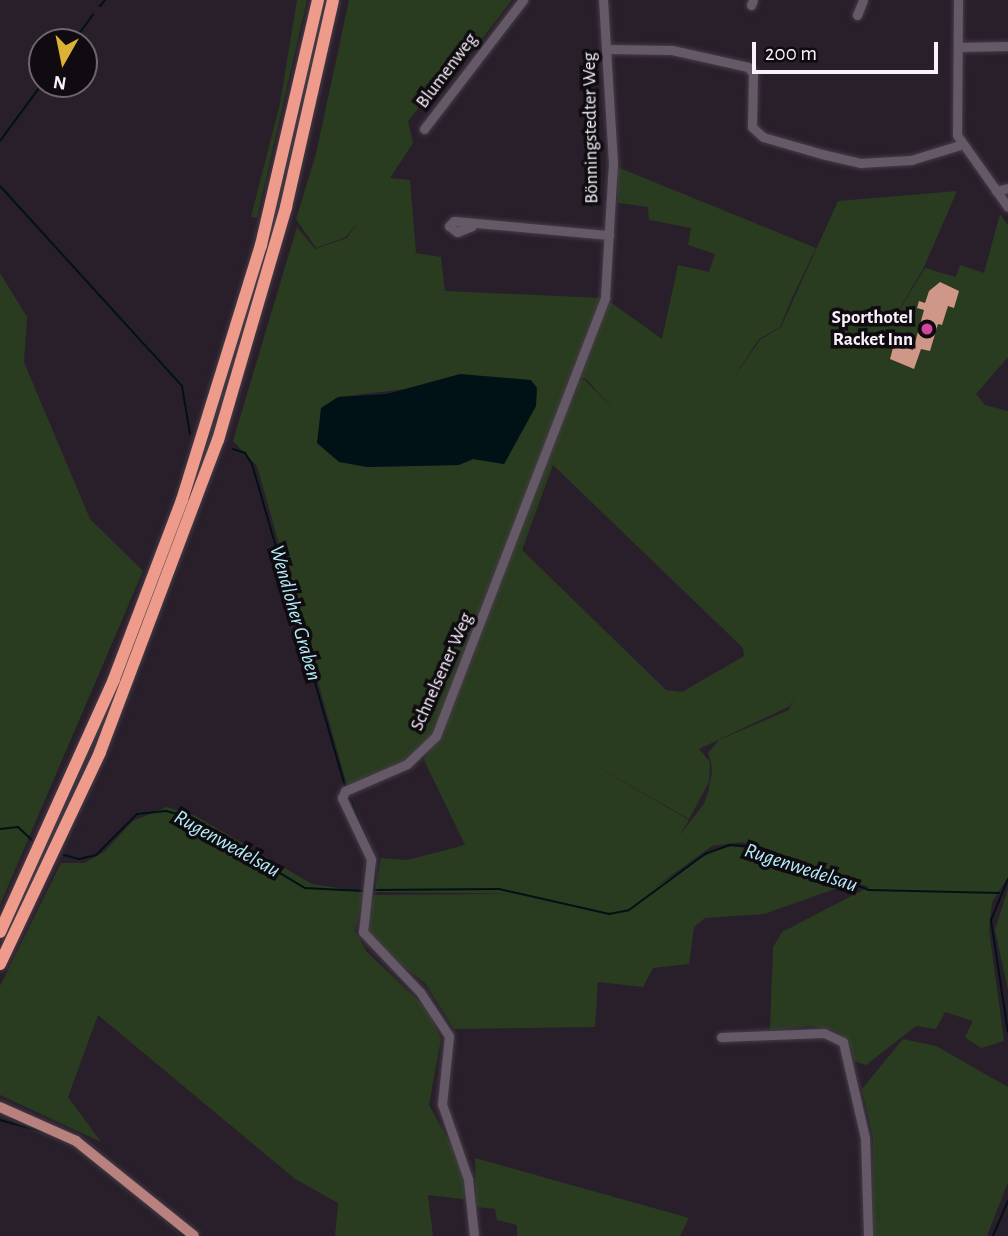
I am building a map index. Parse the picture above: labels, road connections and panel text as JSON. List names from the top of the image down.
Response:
{
  "streets": {
    "street": ["Blumenweg", "Bönningstedter Weg", "Schnelsener Weg"]
  },
  "crossings": [
    ["Bönningstedter Weg", "Schnelsener Weg"]
  ],
  "water": ["Wendloher Graben", "Rugenwedelsau"],
  "places": ["Sporthotel Racket Inn"],
  "scale_bar": "200 m",
  "north": "bottom"
}
